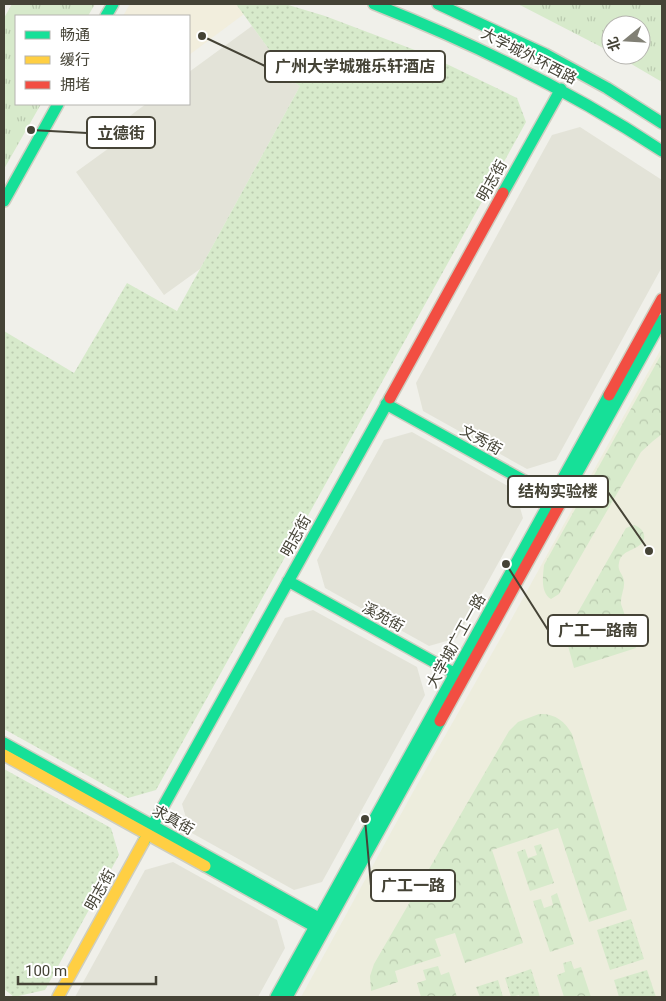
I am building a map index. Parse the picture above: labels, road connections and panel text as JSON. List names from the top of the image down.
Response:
{
  "streets": {
    "street": [
      "大学城外环西路",
      "明志街",
      "文秀街",
      "溪苑街",
      "大学城广工一路",
      "求真街"
    ]
  },
  "crossings": [
    ["大学城外环西路", "明志街"],
    ["明志街", "文秀街"],
    ["明志街", "溪苑街"],
    ["明志街", "求真街"],
    ["文秀街", "大学城广工一路"],
    ["溪苑街", "大学城广工一路"],
    ["大学城广工一路", "求真街"]
  ],
  "places": [
    "广州大学城雅乐轩酒店",
    "立德街",
    "结构实验楼",
    "广工一路南",
    "广工一路"
  ],
  "legend": ["畅通", "缓行", "拥堵"],
  "scale_bar": "100 m",
  "north": "left"
}
